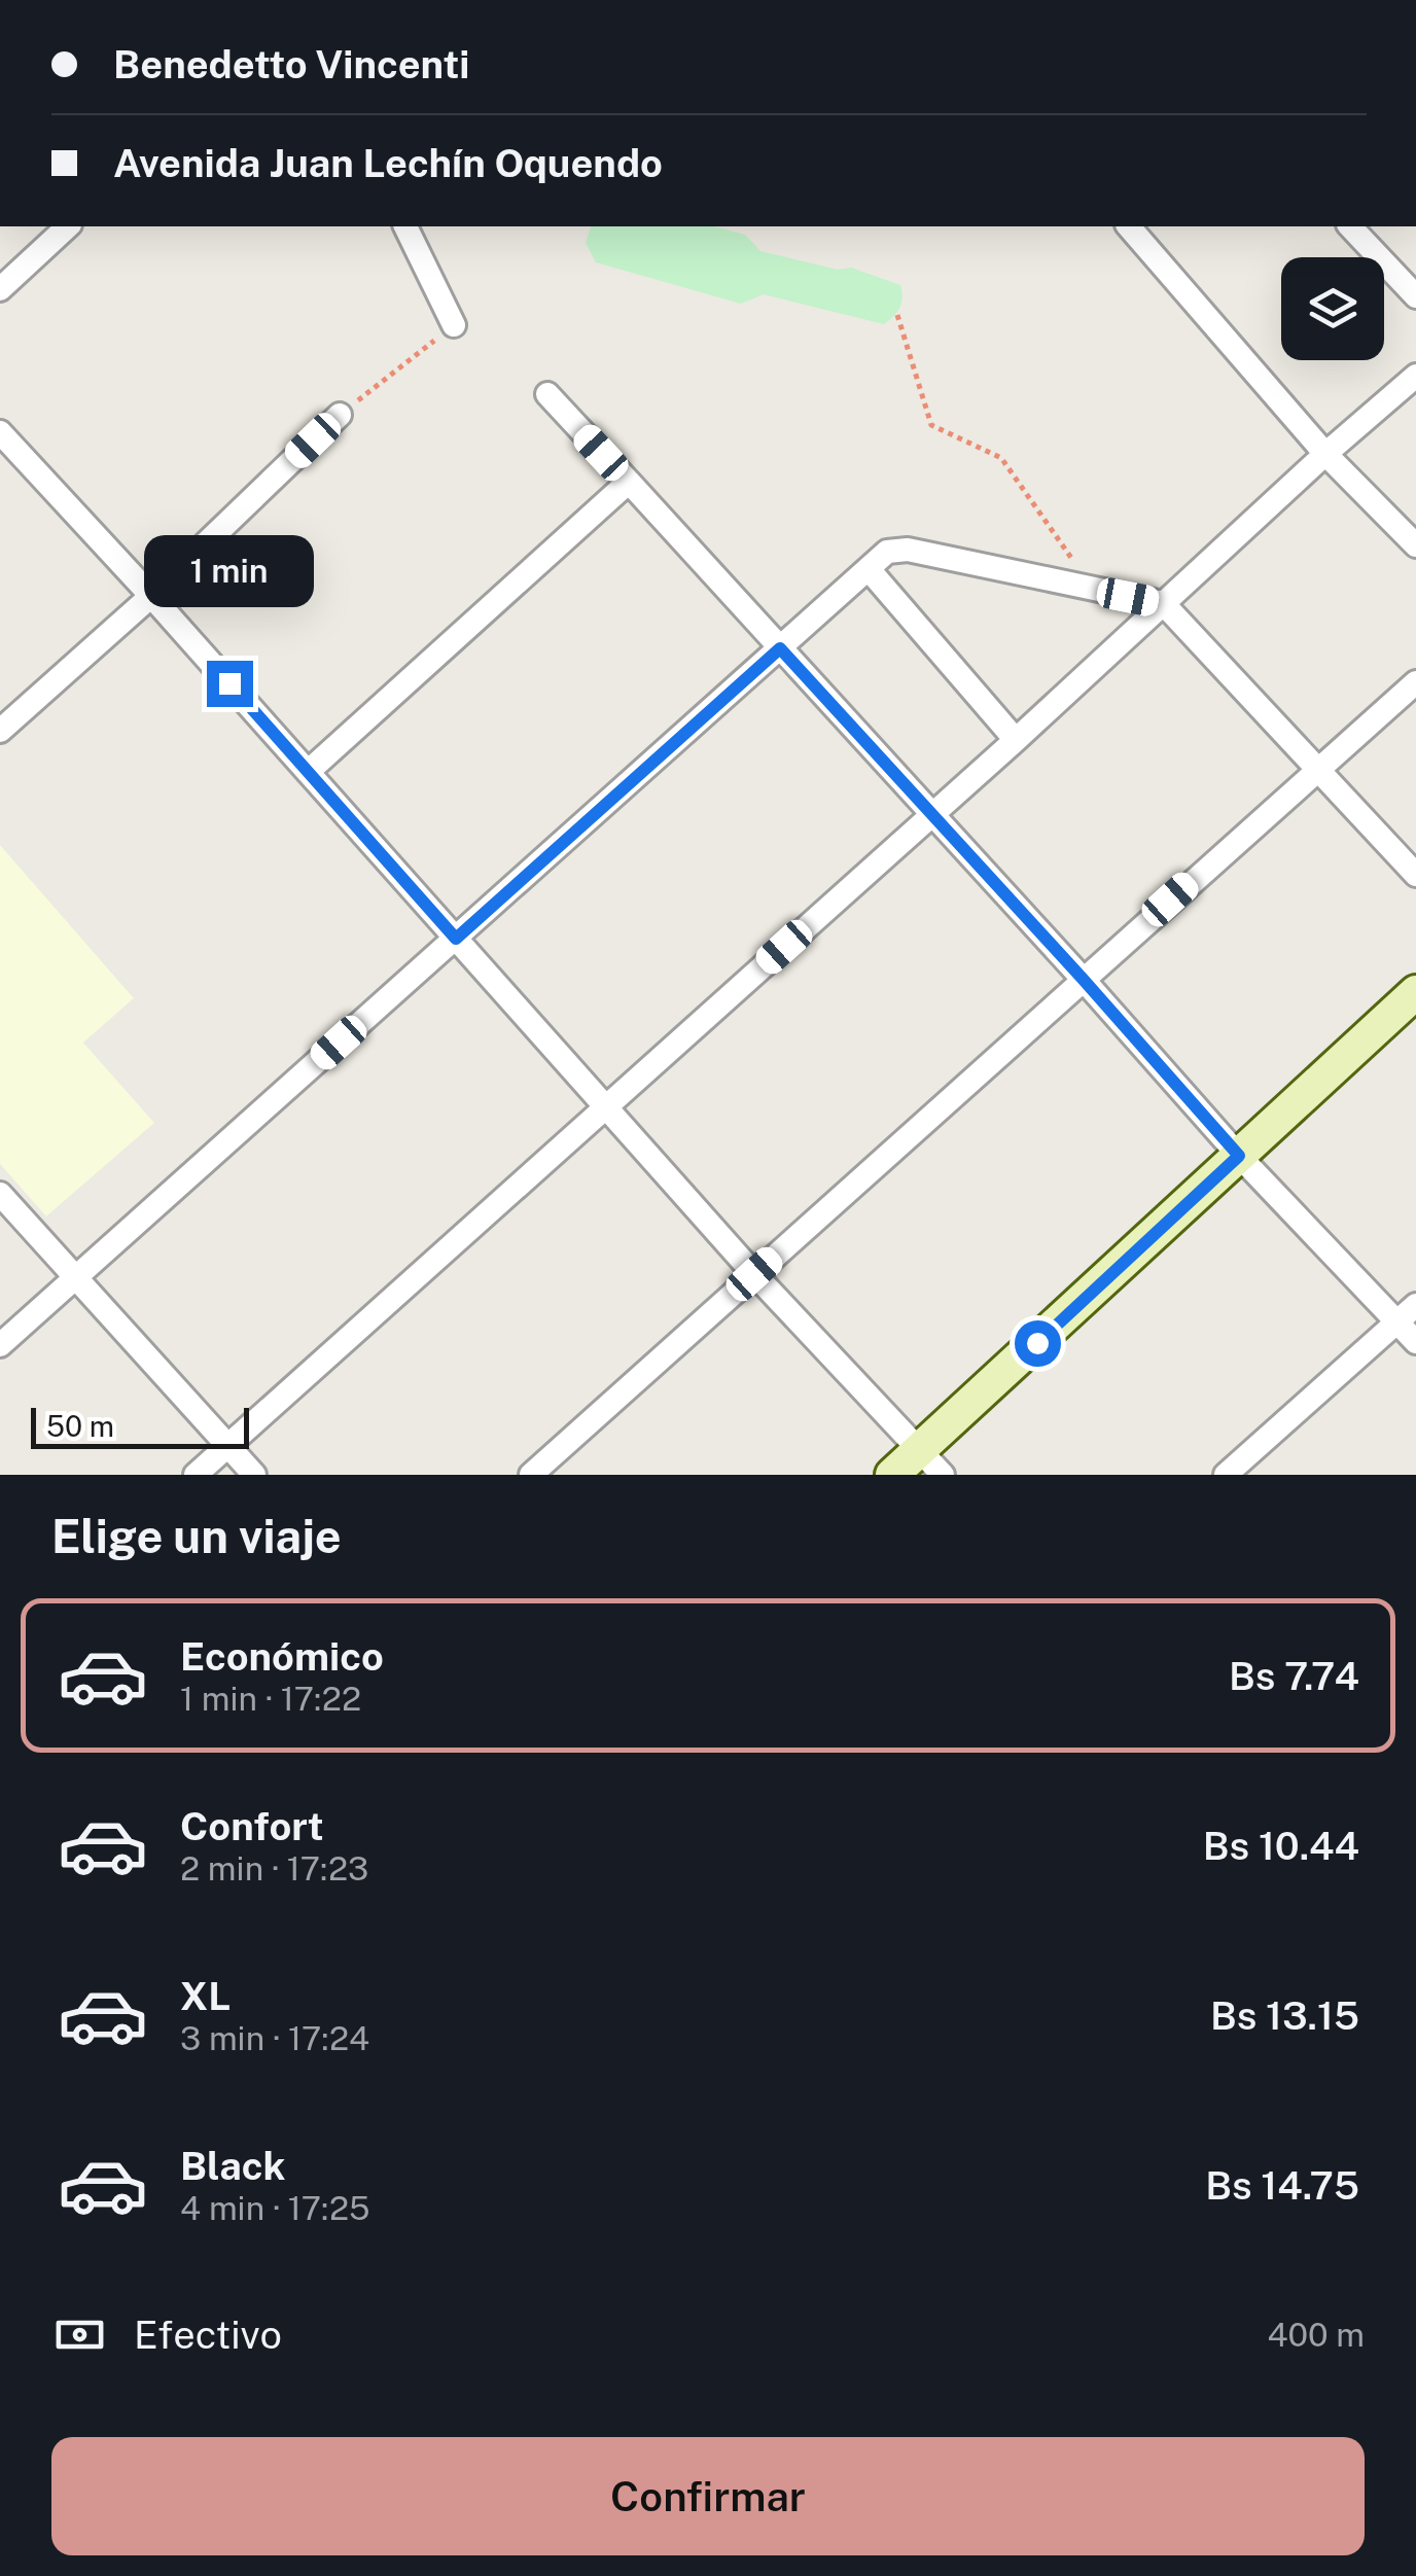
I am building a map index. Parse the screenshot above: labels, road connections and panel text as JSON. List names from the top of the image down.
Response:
{
  "scale_bar": "50 m",
  "page": {
    "banner": ["Benedetto Vincenti", "Avenida Juan Lechín Oquendo"],
    "bubble": "1 min",
    "scale": "50 m",
    "heading": "Elige un viaje",
    "list": [
      {
        "name": "Económico",
        "note": "1 min · 17:22",
        "value": "Bs 7.74"
      },
      {
        "name": "Confort",
        "note": "2 min · 17:23",
        "value": "Bs 10.44"
      },
      {
        "name": "XL",
        "note": "3 min · 17:24",
        "value": "Bs 13.15"
      },
      {
        "name": "Black",
        "note": "4 min · 17:25",
        "value": "Bs 14.75"
      }
    ],
    "pay": ["Efectivo", "400 m"],
    "buttons": "Confirmar"
  }
}
